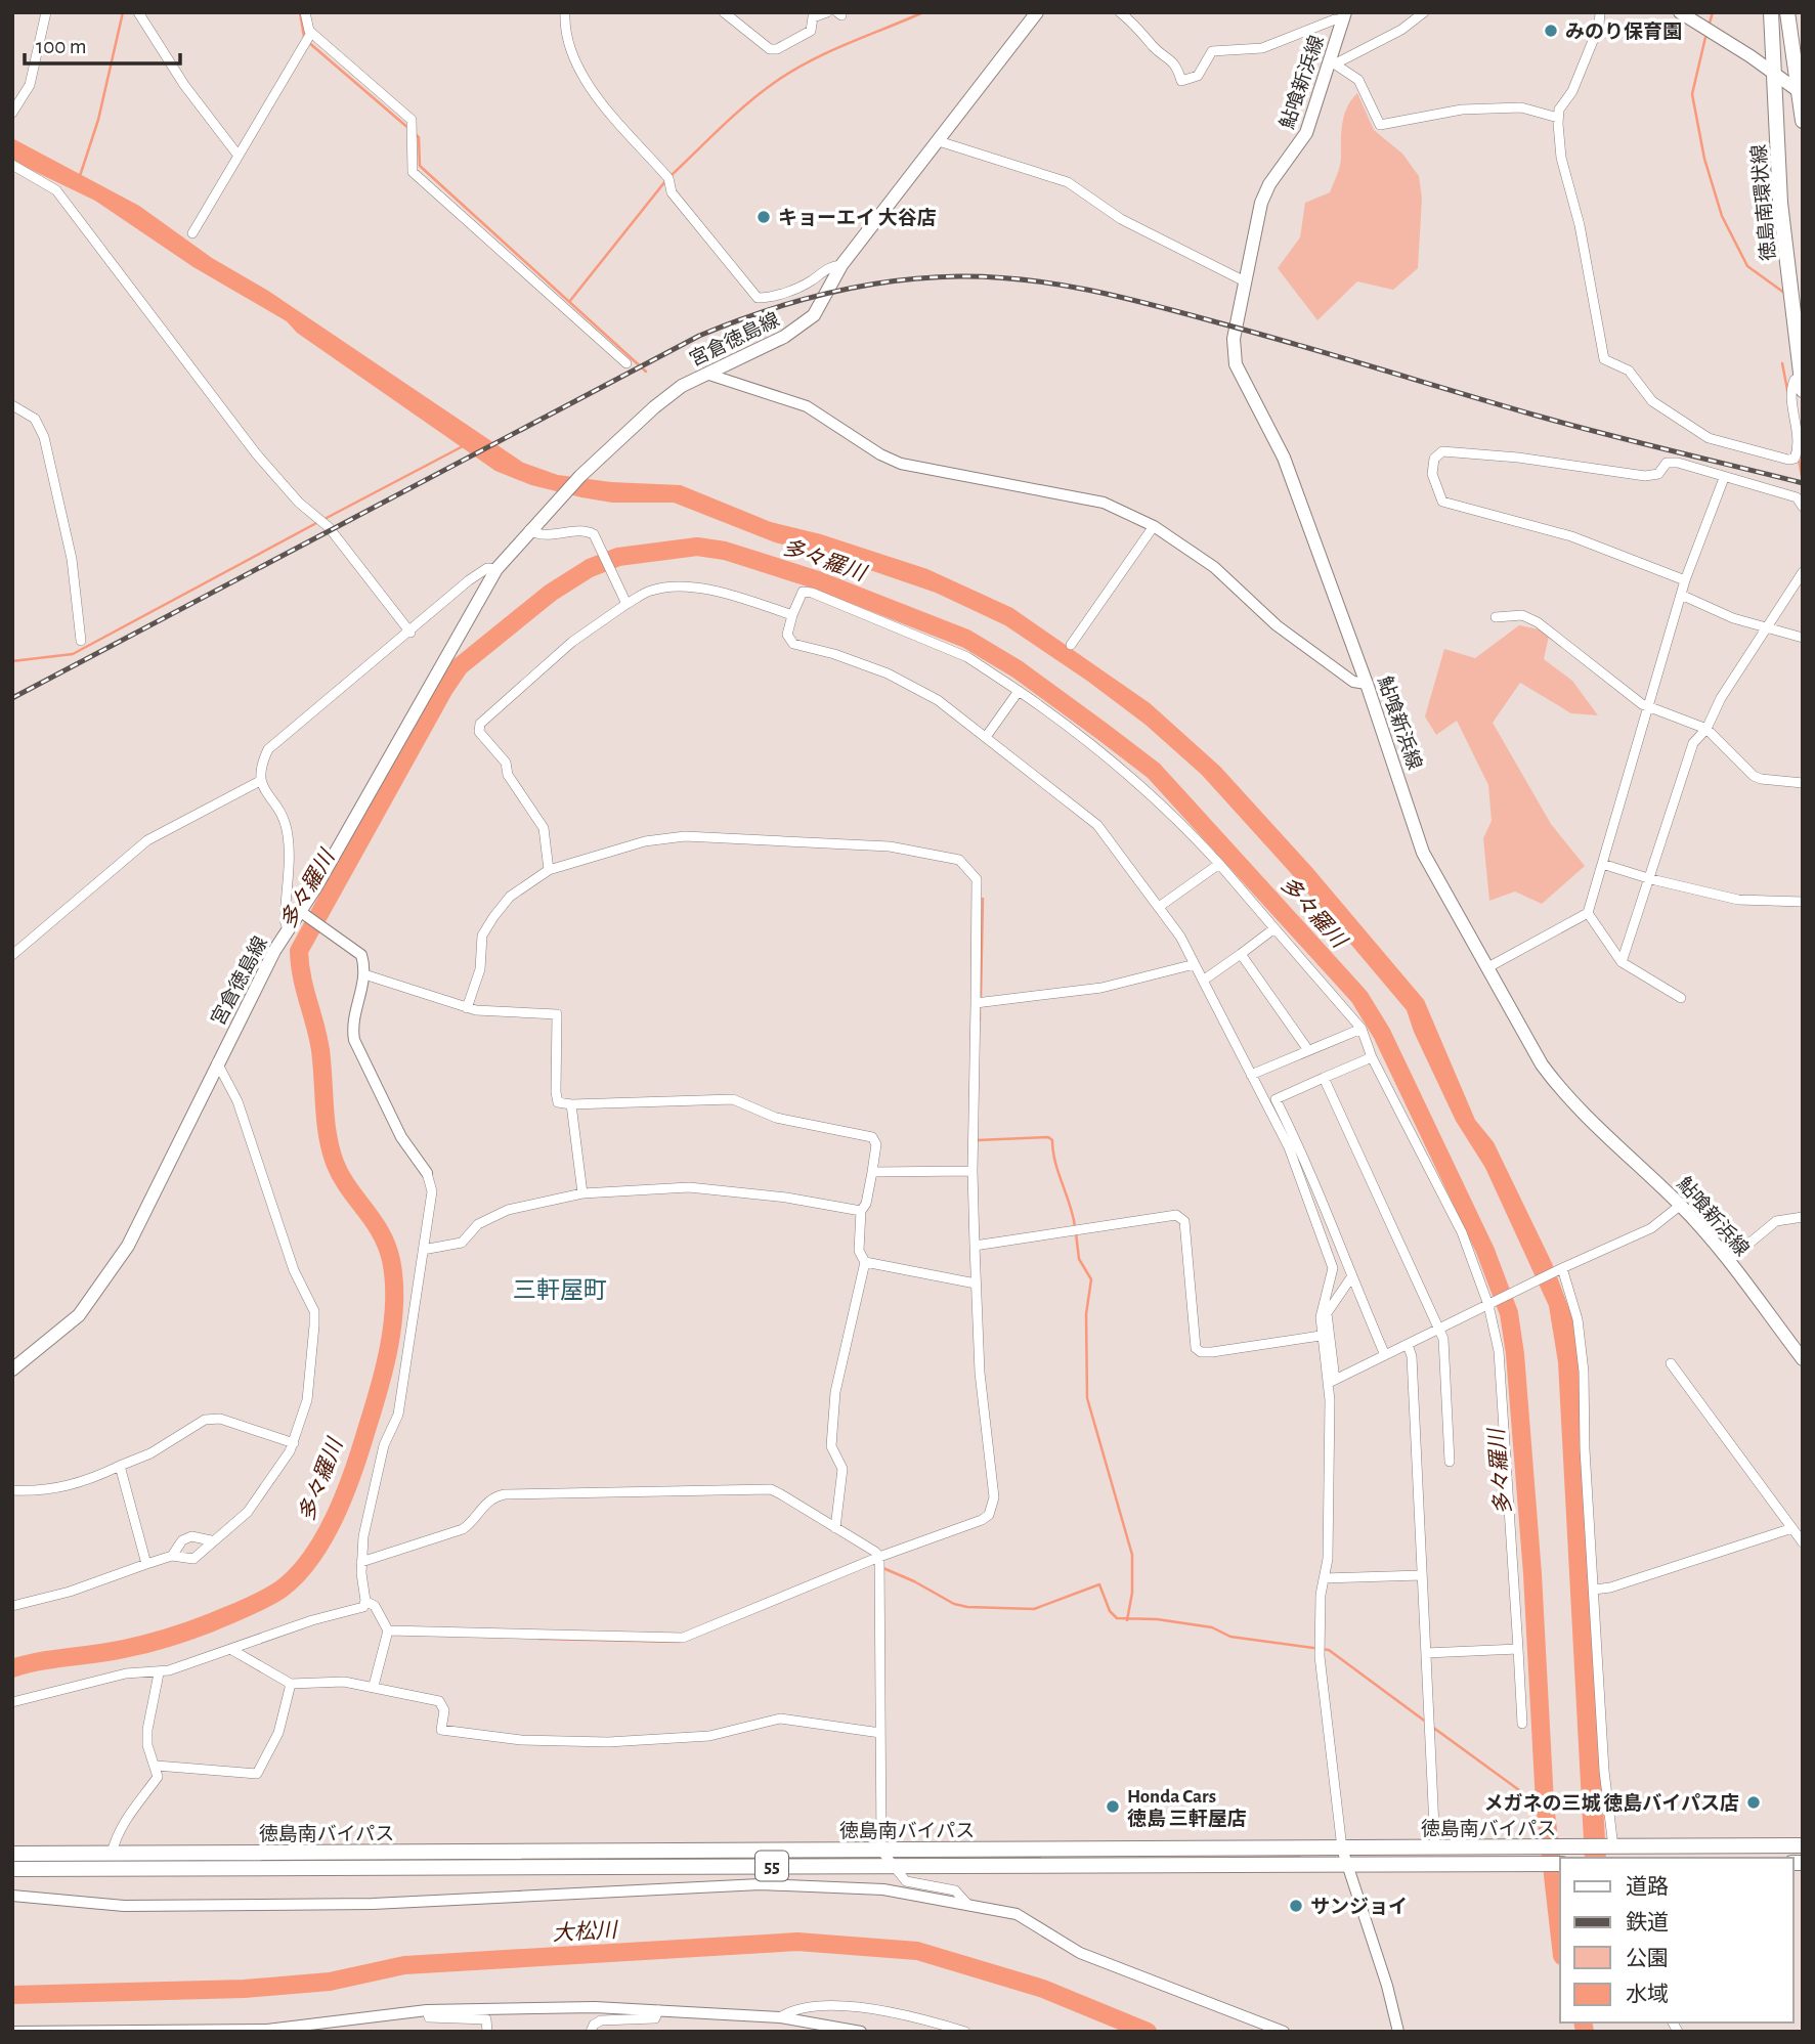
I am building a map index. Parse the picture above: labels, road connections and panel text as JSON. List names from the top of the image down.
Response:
{
  "streets": {
    "highway": ["徳島南環状線", "徳島南バイパス", "55"],
    "main road": ["鮎喰新浜線", "宮倉徳島線"]
  },
  "districts": ["三軒屋町"],
  "water": ["多々羅川", "大松川"],
  "places": [
    "みのり保育園",
    "キョーエイ 大谷店",
    "メガネの三城 徳島バイパス店",
    "Honda Cars 徳島 三軒屋店",
    "サンジョイ"
  ],
  "legend": [
    "道路",
    "鉄道",
    "公園",
    "水域"
  ],
  "scale_bar": "100 m"
}
